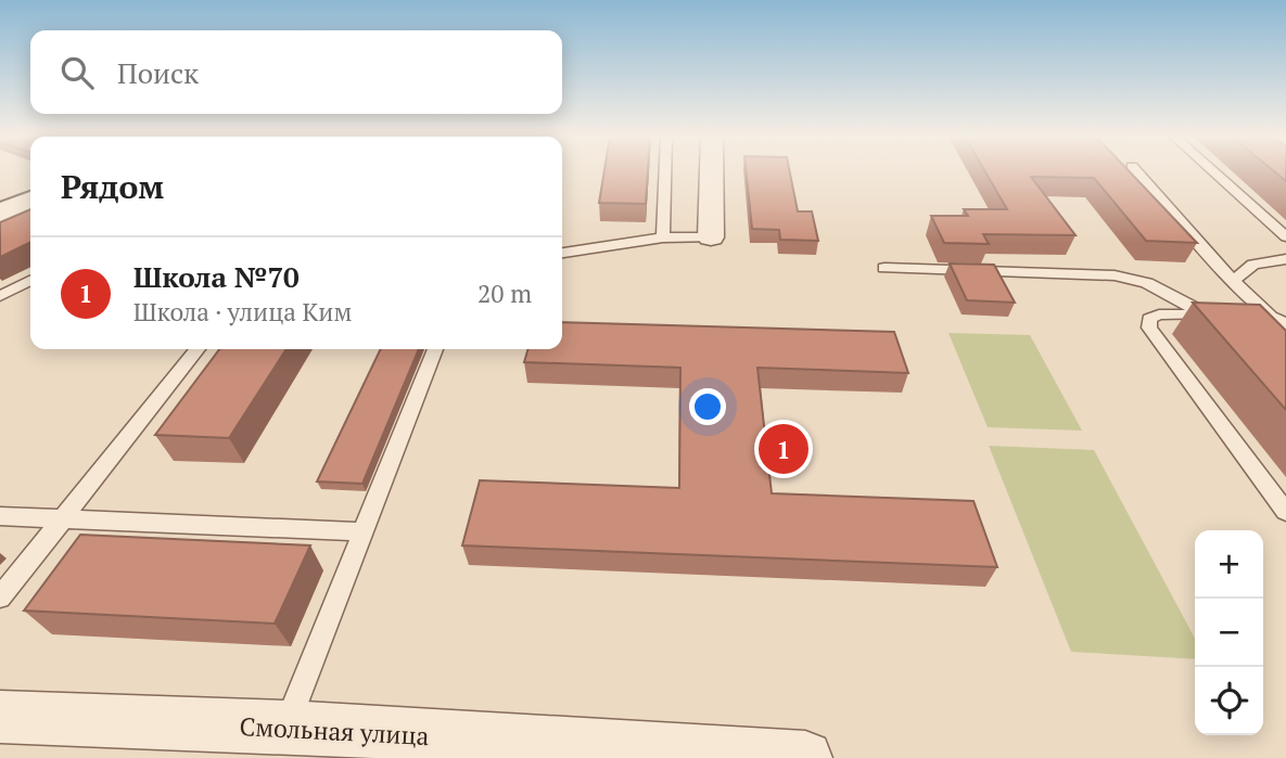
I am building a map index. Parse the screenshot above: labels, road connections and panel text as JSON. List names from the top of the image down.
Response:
{
  "streets": {
    "street": ["Смольная улица"]
  },
  "page": {
    "search": "Поиск",
    "heading": "Рядом",
    "list": [
      {
        "mark": "1",
        "name": "Школа №70",
        "note": "Школа · улица Ким",
        "value": "20 m"
      }
    ],
    "pins": "1",
    "map_buttons": ["+", "−"]
  }
}
